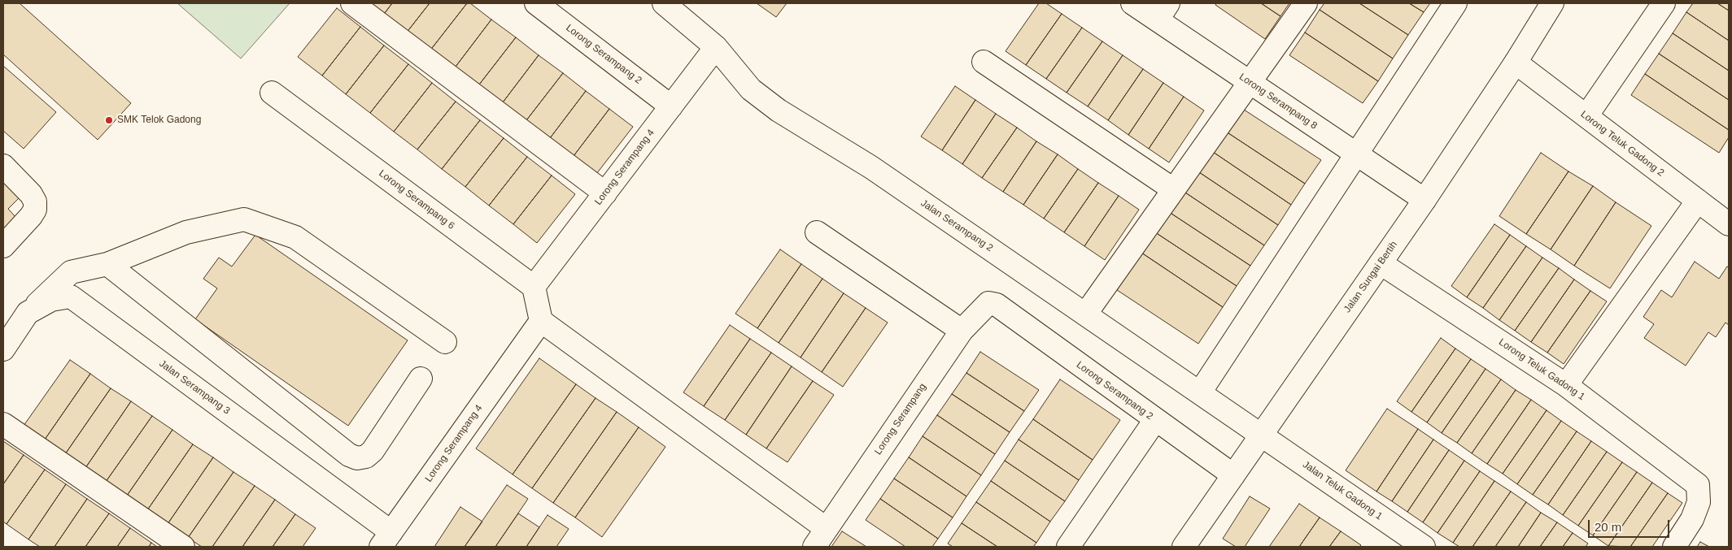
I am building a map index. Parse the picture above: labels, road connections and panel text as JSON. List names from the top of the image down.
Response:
{
  "streets": {
    "street": [
      "Lorong Serampang 2",
      "Lorong Serampang 8",
      "Lorong Teluk Gadong 2",
      "Lorong Serampang 4",
      "Lorong Serampang 6",
      "Jalan Serampang 2",
      "Jalan Sungai Bertih",
      "Lorong Teluk Gadong 1",
      "Jalan Serampang 3",
      "Lorong Serampang",
      "Jalan Teluk Gadong 1"
    ]
  },
  "crossings": [
    ["Lorong Serampang 2", "Lorong Serampang 4"],
    ["Lorong Serampang 2", "Jalan Sungai Bertih"],
    ["Lorong Serampang 2", "Lorong Serampang"],
    ["Lorong Serampang 8", "Jalan Sungai Bertih"],
    ["Lorong Teluk Gadong 2", "Jalan Sungai Bertih"],
    ["Lorong Serampang 4", "Lorong Serampang 6"],
    ["Lorong Serampang 4", "Jalan Serampang 2"],
    ["Lorong Serampang 4", "Jalan Serampang 3"],
    ["Jalan Serampang 2", "Jalan Sungai Bertih"],
    ["Jalan Serampang 2", "Jalan Teluk Gadong 1"],
    ["Jalan Sungai Bertih", "Lorong Teluk Gadong 1"],
    ["Jalan Sungai Bertih", "Jalan Teluk Gadong 1"]
  ],
  "places": ["SMK Telok Gadong"],
  "scale_bar": "20 m"
}
